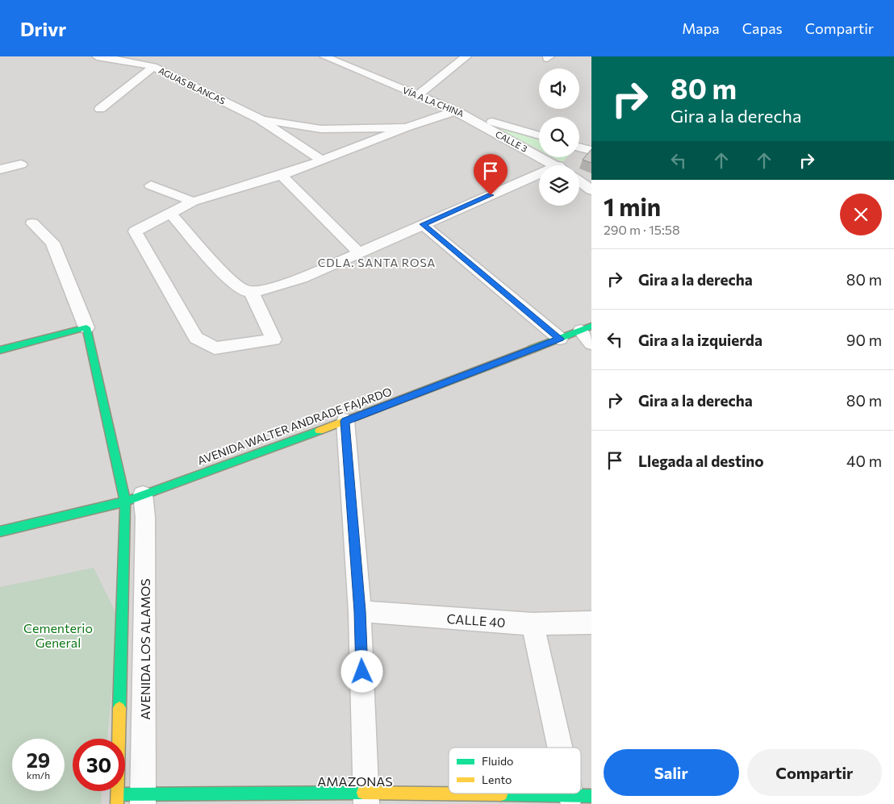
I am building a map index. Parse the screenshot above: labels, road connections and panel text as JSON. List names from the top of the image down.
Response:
{
  "streets": {
    "street": [
      "AGUAS BLANCAS",
      "VÍA A LA CHINA",
      "CALLE 3",
      "AVENIDA WALTER ANDRADE FAJARDO",
      "CALLE 40",
      "AVENIDA LOS ALAMOS",
      "AMAZONAS"
    ]
  },
  "crossings": [
    ["VÍA A LA CHINA", "CALLE 3"],
    ["AVENIDA WALTER ANDRADE FAJARDO", "AVENIDA LOS ALAMOS"],
    ["AVENIDA LOS ALAMOS", "AMAZONAS"]
  ],
  "districts": ["CDLA. SANTA ROSA"],
  "parks": ["Cementerio General"],
  "legend": ["Fluido", "Lento"],
  "page": {
    "header": "Drivr",
    "nav": ["Mapa", "Capas", "Compartir"],
    "turn": ["80 m", "Gira a la derecha"],
    "heading": ["1 min", "290 m · 15:58"],
    "list": [
      {
        "name": "Gira a la derecha",
        "value": "80 m"
      },
      {
        "name": "Gira a la izquierda",
        "value": "90 m"
      },
      {
        "name": "Gira a la derecha",
        "value": "80 m"
      },
      {
        "name": "Llegada al destino",
        "value": "40 m"
      }
    ],
    "speed": "29 km/h",
    "limit": "30",
    "buttons": ["Salir", "Compartir"]
  }
}
